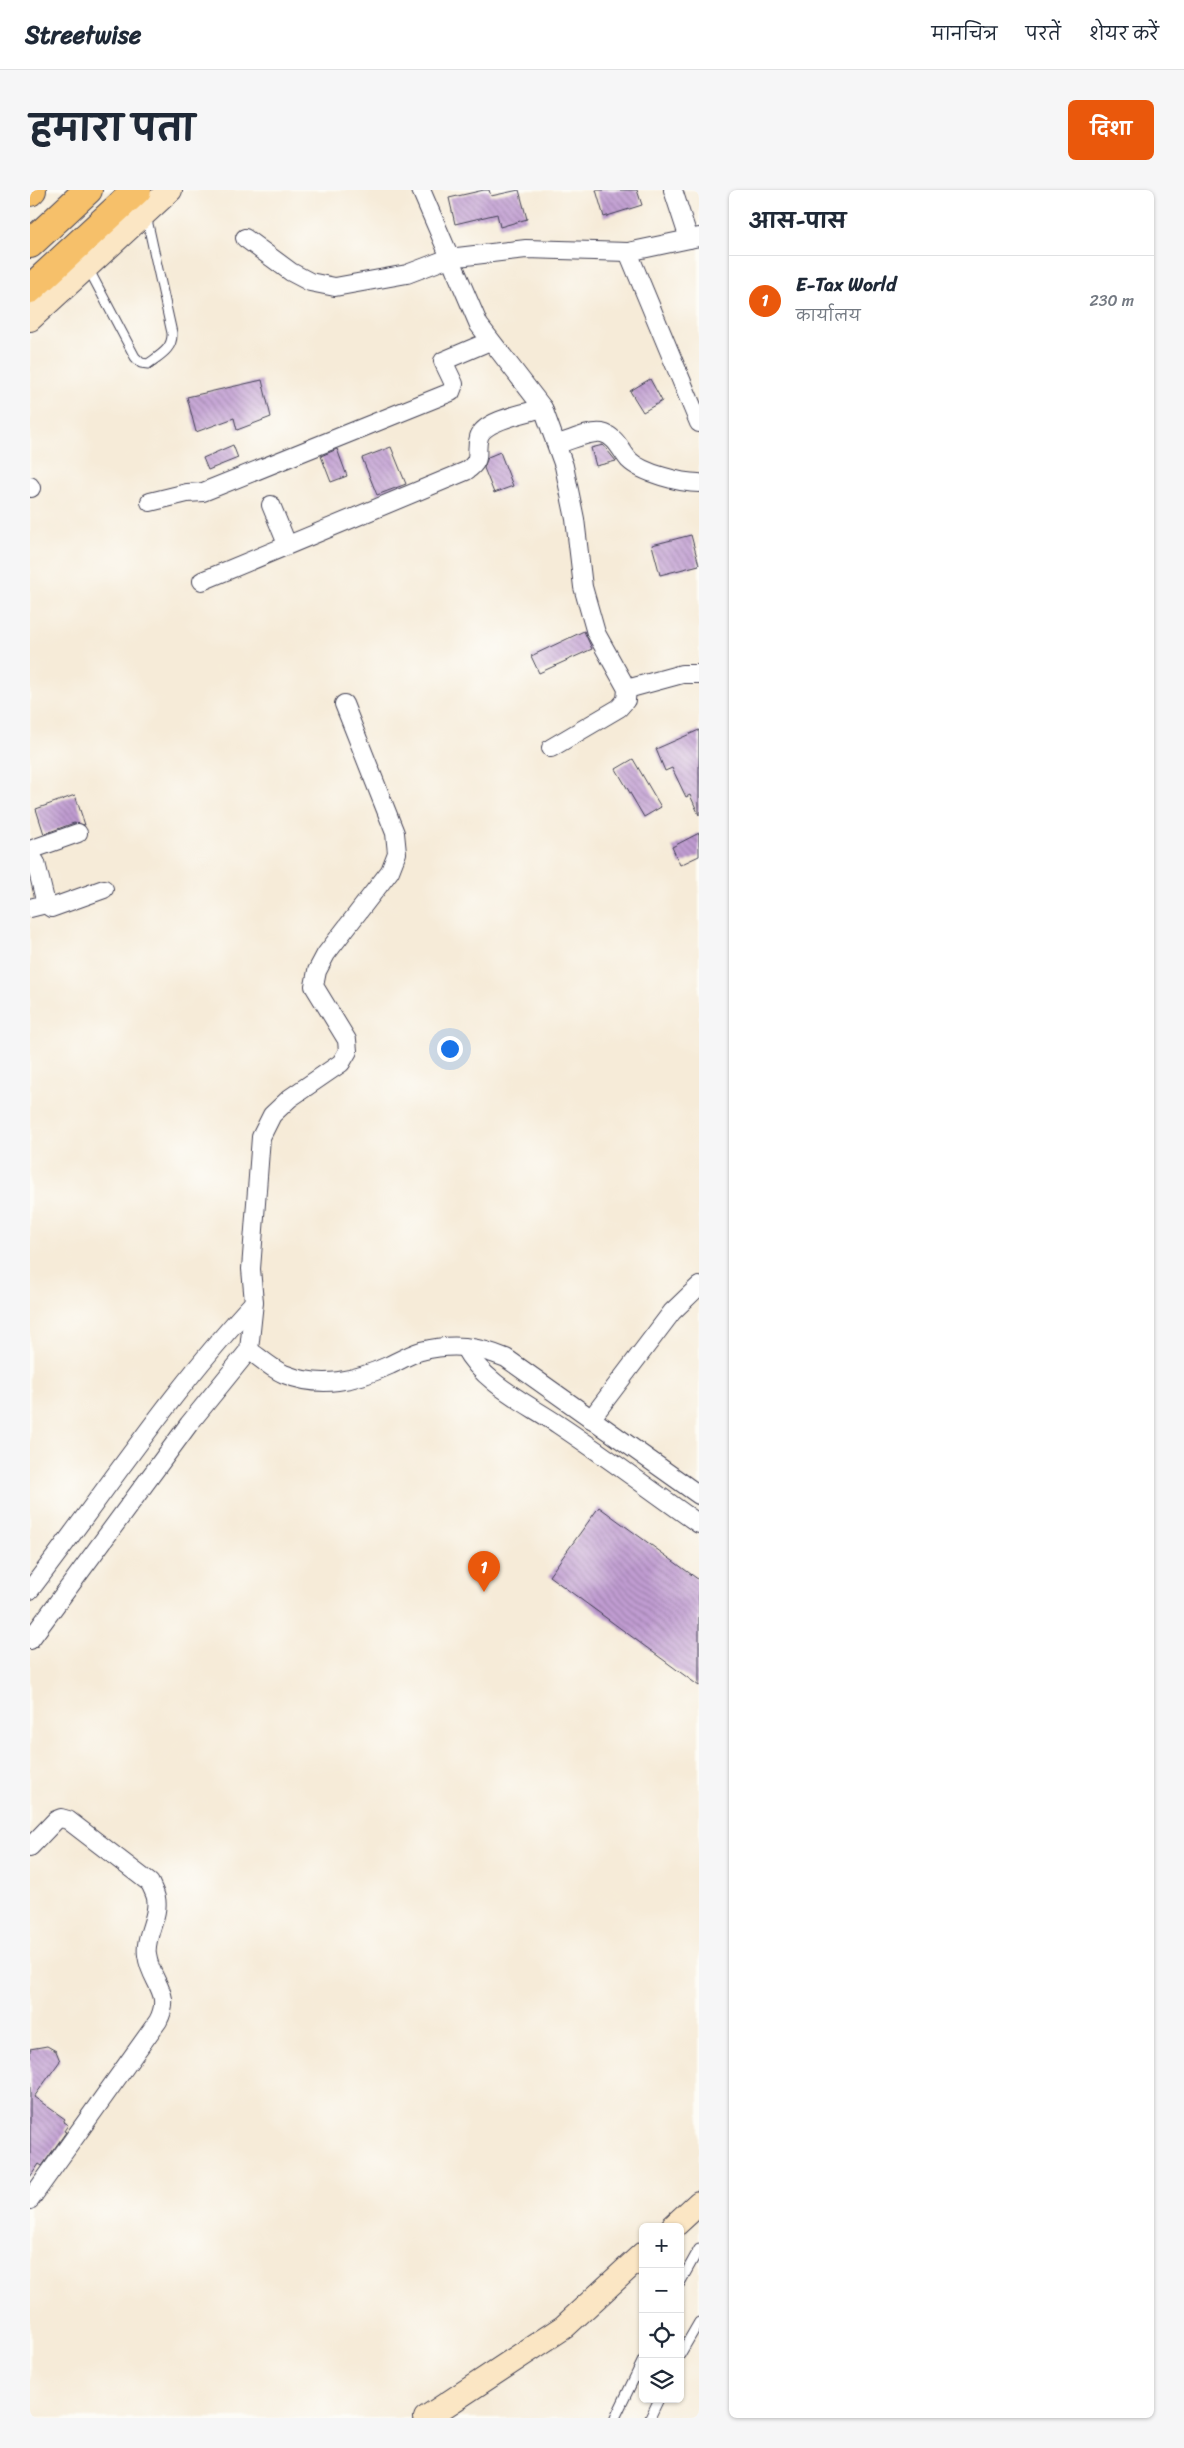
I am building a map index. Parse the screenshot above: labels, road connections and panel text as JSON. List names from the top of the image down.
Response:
{
  "page": {
    "header": "Streetwise",
    "nav": ["मानचित्र", "परतें", "शेयर करें"],
    "title": "हमारा पता",
    "buttons": "दिशा",
    "heading": "आस-पास",
    "list": [
      {
        "mark": "1",
        "name": "E-Tax World",
        "note": "कार्यालय",
        "value": "230 m"
      }
    ],
    "pins": "1",
    "map_buttons": ["+", "−"]
  }
}
